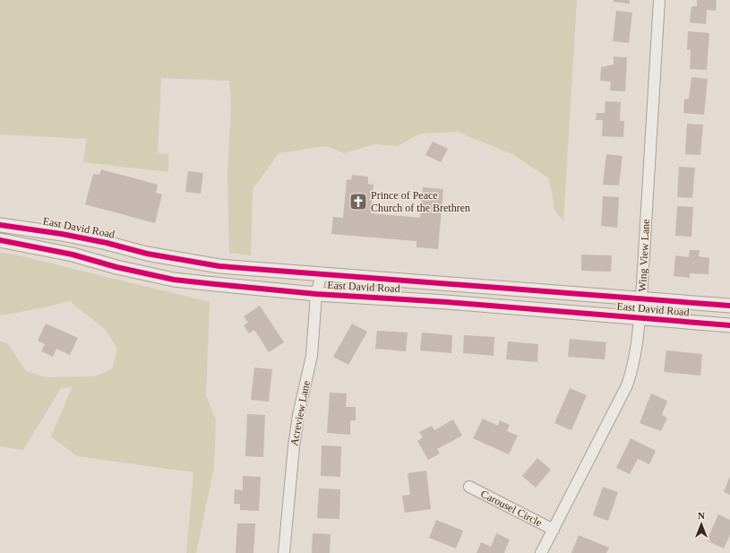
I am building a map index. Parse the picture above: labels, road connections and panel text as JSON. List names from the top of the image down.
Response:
{
  "streets": {
    "street": [
      "East David Road",
      "Wing View Lane",
      "Acreview Lane",
      "Carousel Circle"
    ]
  },
  "crossings": [
    ["East David Road", "Wing View Lane"],
    ["East David Road", "Acreview Lane"],
    ["Wing View Lane", "Carousel Circle"]
  ],
  "places": {
    "church": ["Prince of Peace Church of the Brethren"]
  },
  "north": "top"
}
